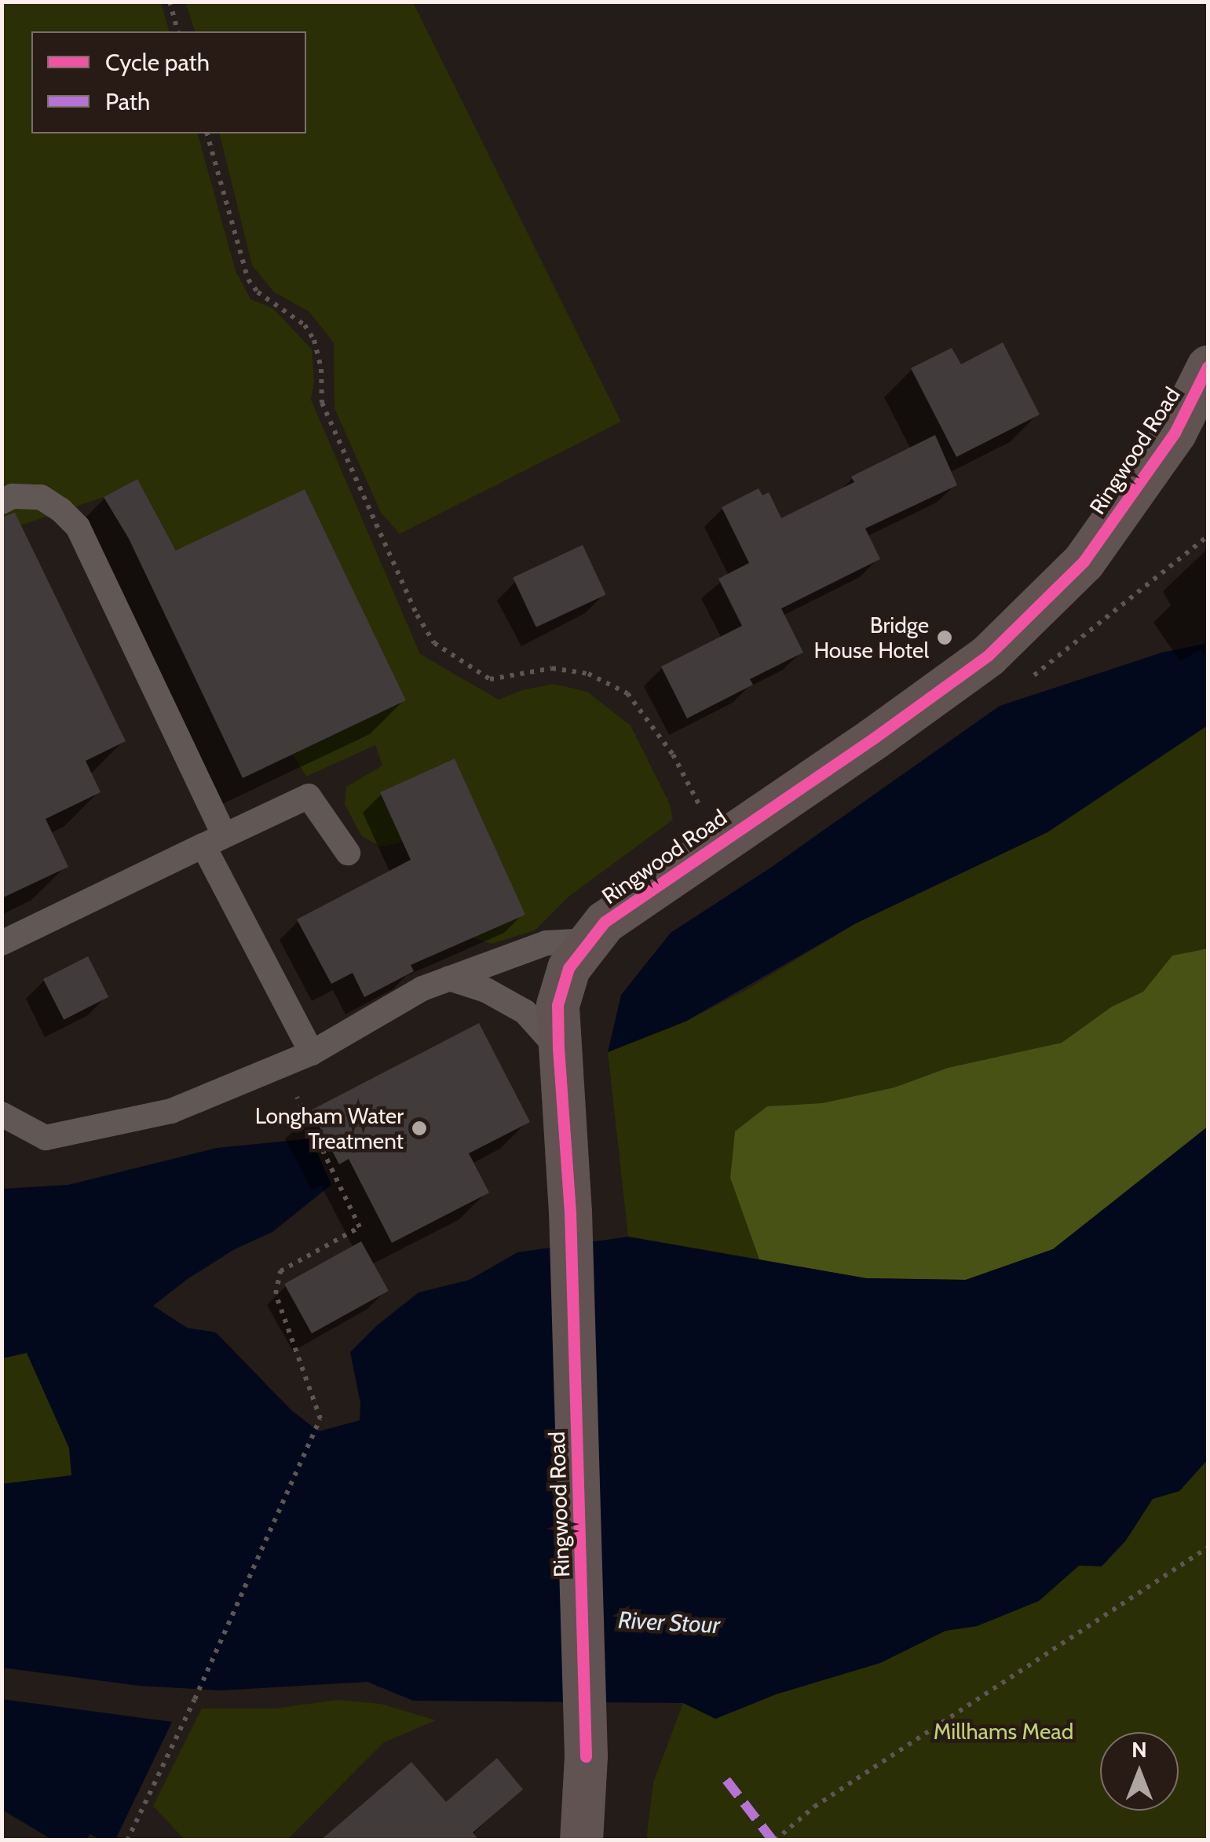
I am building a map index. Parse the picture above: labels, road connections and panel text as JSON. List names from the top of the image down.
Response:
{
  "streets": {
    "highway": ["Ringwood Road"]
  },
  "water": ["River Stour"],
  "parks": ["Millhams Mead"],
  "places": ["Bridge House Hotel", "Longham Water Treatment"],
  "legend": ["Cycle path", "Path"],
  "north": "top"
}
